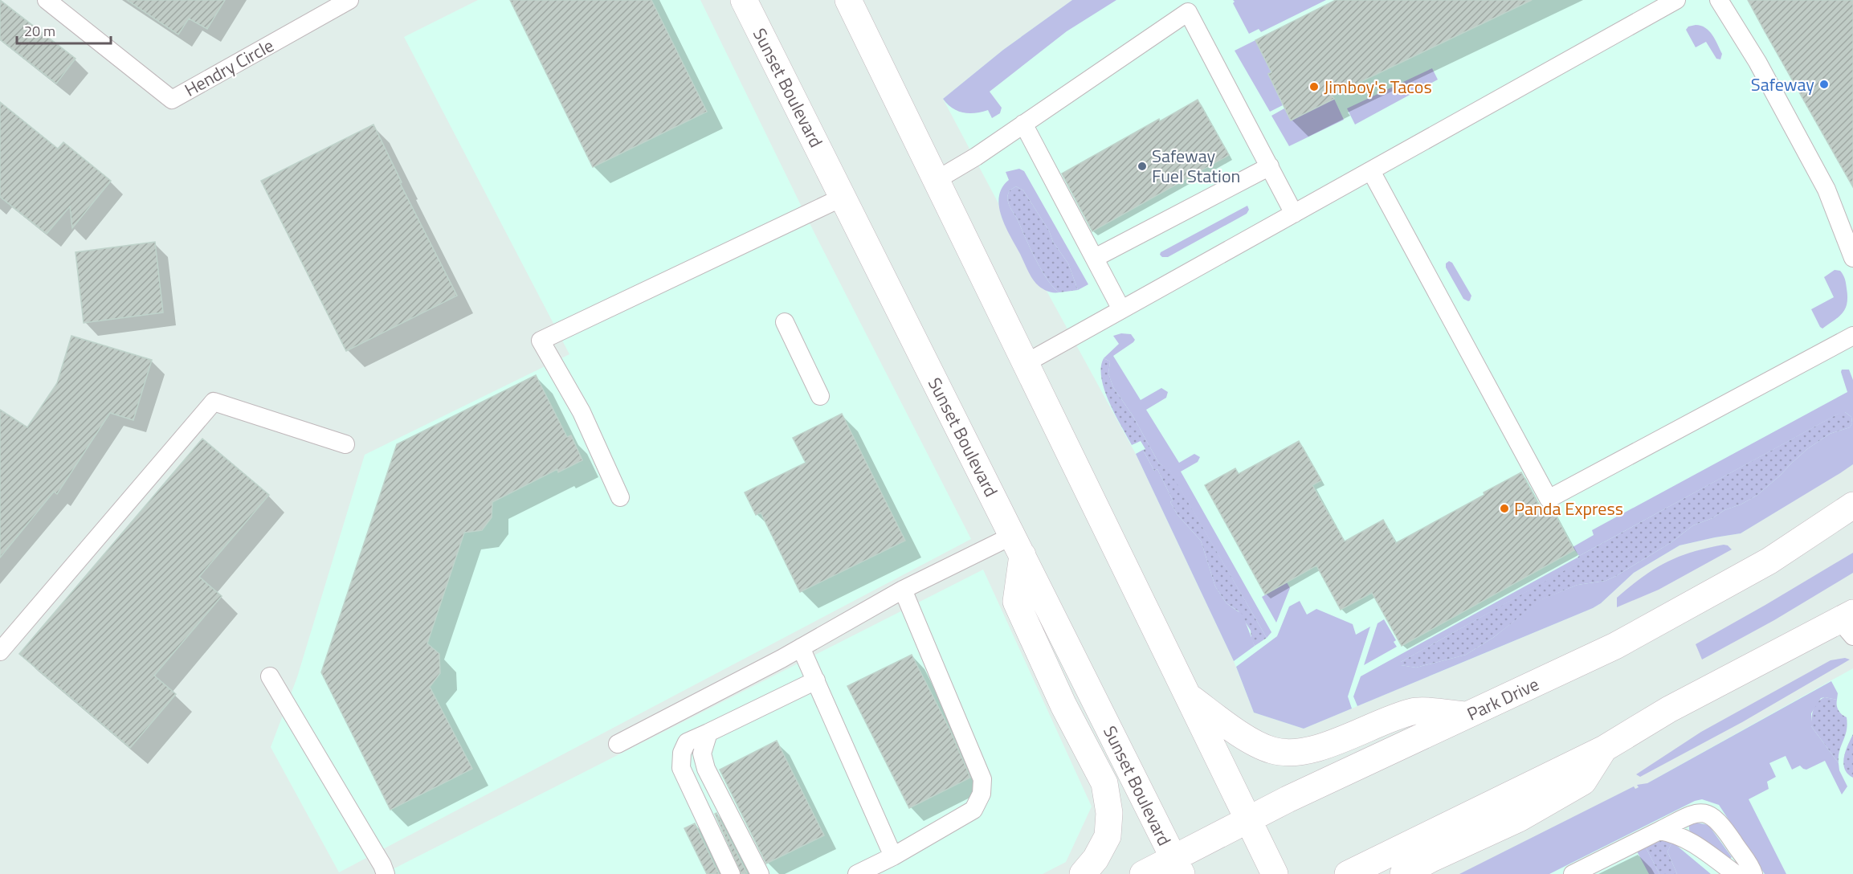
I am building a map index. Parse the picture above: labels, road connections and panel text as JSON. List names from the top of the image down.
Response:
{
  "streets": {
    "main road": ["Sunset Boulevard", "Park Drive"],
    "lane": ["Hendry Circle"]
  },
  "crossings": [
    ["Sunset Boulevard", "Park Drive"]
  ],
  "places": [
    "Safeway",
    "Jimboy's Tacos",
    "Safeway Fuel Station",
    "Panda Express"
  ],
  "scale_bar": "20 m"
}
